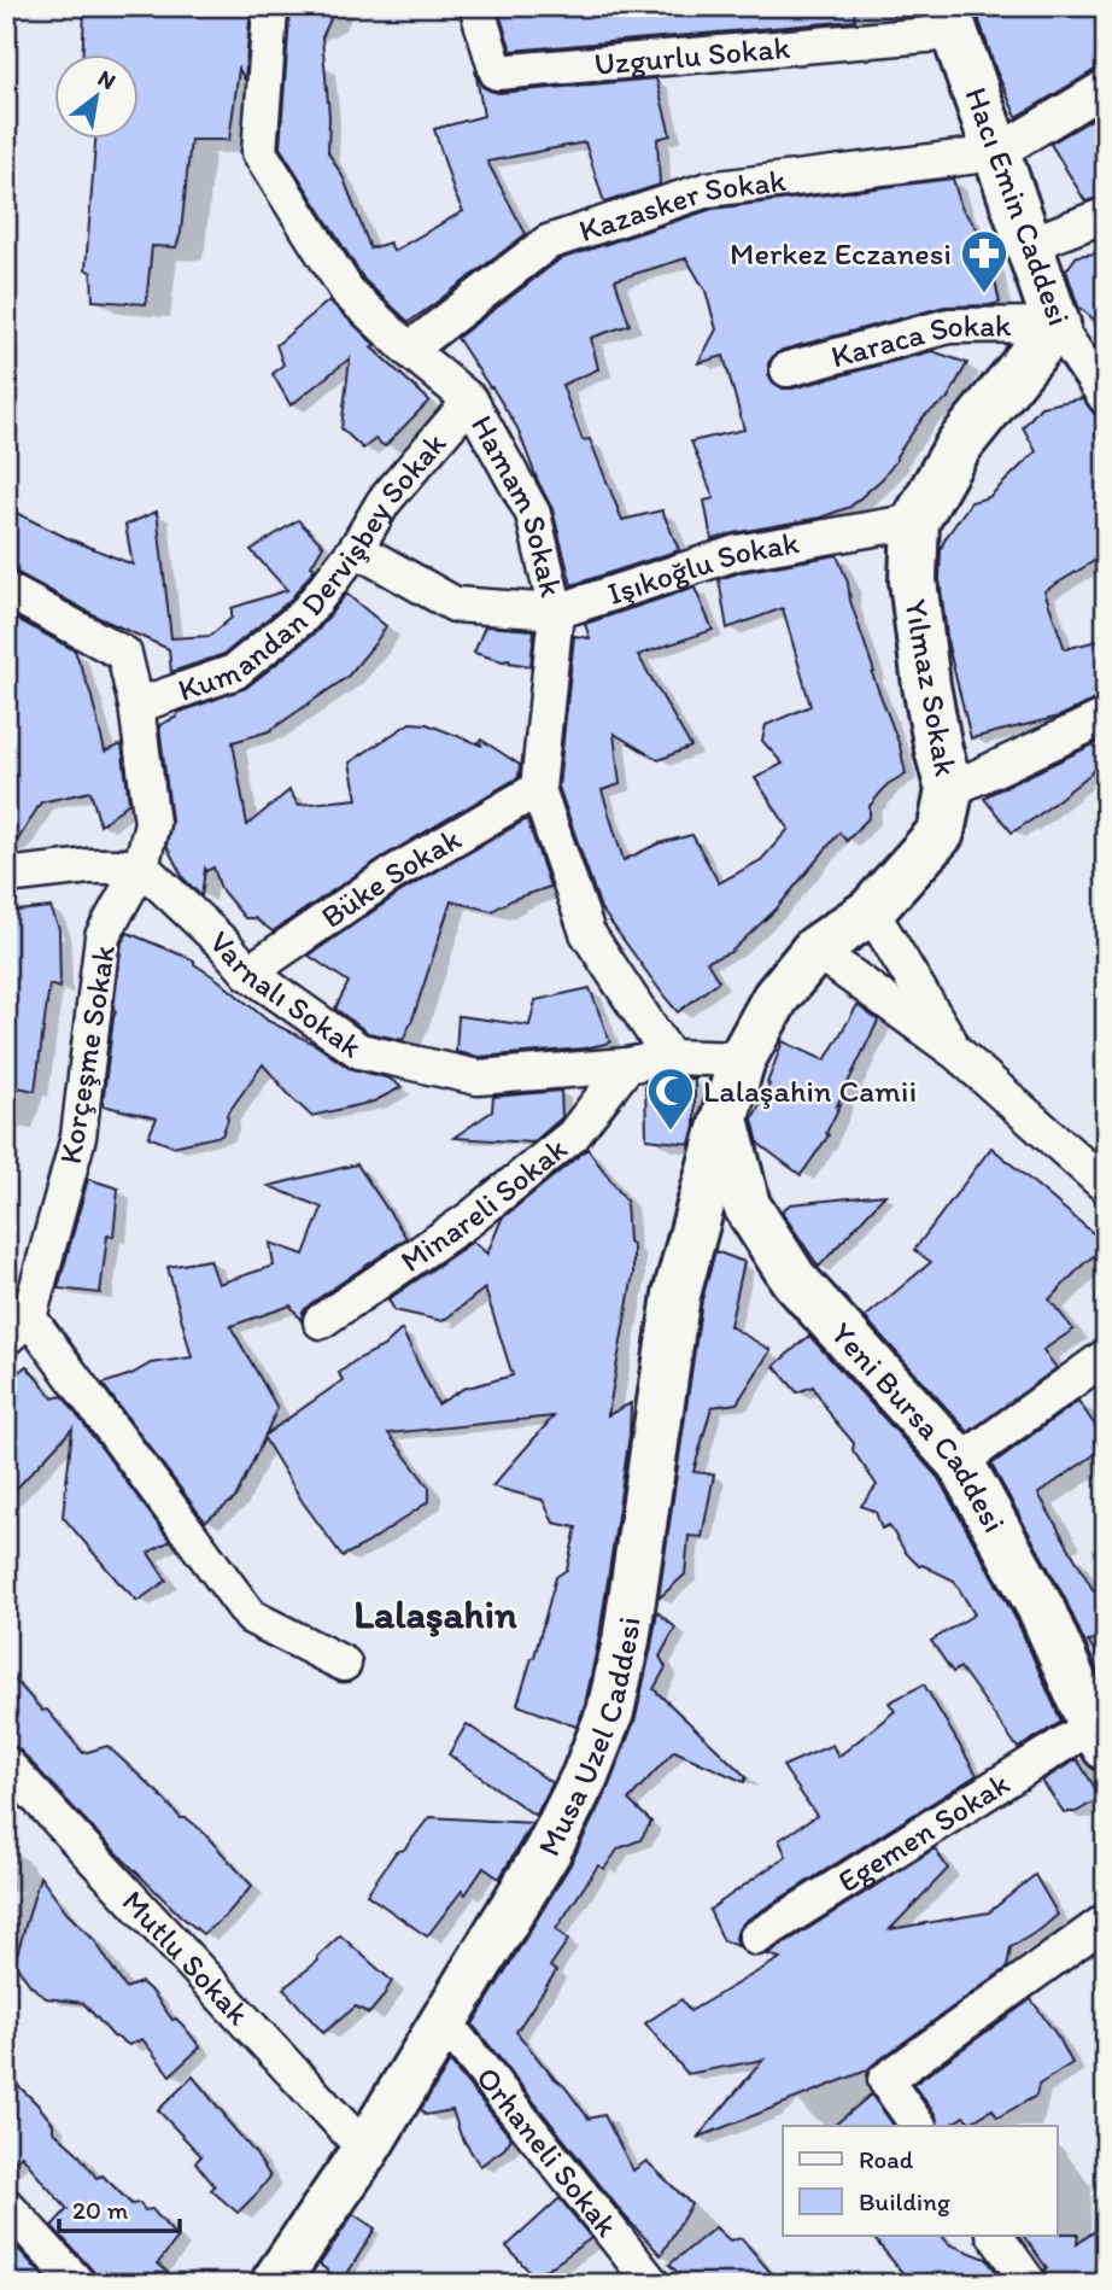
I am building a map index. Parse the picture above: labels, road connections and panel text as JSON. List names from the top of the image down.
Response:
{
  "streets": {
    "main road": [
      "Hacı Emin Caddesi",
      "Yılmaz Sokak",
      "Yeni Bursa Caddesi",
      "Musa Uzel Caddesi"
    ],
    "street": [
      "Uzgurlu Sokak",
      "Kazasker Sokak",
      "Karaca Sokak",
      "Hamam Sokak",
      "Kumandan Dervişbey Sokak",
      "Işıkoğlu Sokak",
      "Büke Sokak",
      "Varnalı Sokak",
      "Korçeşme Sokak",
      "Minareli Sokak",
      "Egemen Sokak",
      "Mutlu Sokak",
      "Orhaneli Sokak"
    ]
  },
  "crossings": [
    ["Uzgurlu Sokak", "Hacı Emin Caddesi"],
    ["Hacı Emin Caddesi", "Kazasker Sokak"],
    ["Hacı Emin Caddesi", "Karaca Sokak"],
    ["Hacı Emin Caddesi", "Yılmaz Sokak"],
    ["Kazasker Sokak", "Hamam Sokak"],
    ["Karaca Sokak", "Yılmaz Sokak"],
    ["Hamam Sokak", "Kumandan Dervişbey Sokak"],
    ["Hamam Sokak", "Işıkoğlu Sokak"],
    ["Hamam Sokak", "Büke Sokak"],
    ["Hamam Sokak", "Varnalı Sokak"],
    ["Kumandan Dervişbey Sokak", "Işıkoğlu Sokak"],
    ["Kumandan Dervişbey Sokak", "Korçeşme Sokak"],
    ["Işıkoğlu Sokak", "Yılmaz Sokak"],
    ["Yılmaz Sokak", "Varnalı Sokak"],
    ["Yılmaz Sokak", "Yeni Bursa Caddesi"],
    ["Yılmaz Sokak", "Musa Uzel Caddesi"],
    ["Büke Sokak", "Varnalı Sokak"],
    ["Varnalı Sokak", "Korçeşme Sokak"],
    ["Varnalı Sokak", "Minareli Sokak"],
    ["Yeni Bursa Caddesi", "Musa Uzel Caddesi"],
    ["Yeni Bursa Caddesi", "Egemen Sokak"],
    ["Musa Uzel Caddesi", "Mutlu Sokak"],
    ["Musa Uzel Caddesi", "Orhaneli Sokak"]
  ],
  "districts": ["Lalaşahin"],
  "places": {
    "pharmacy": ["Merkez Eczanesi"],
    "mosque": ["Lalaşahin Camii"]
  },
  "legend": ["Road", "Building"],
  "scale_bar": "20 m",
  "north": "top right"
}
